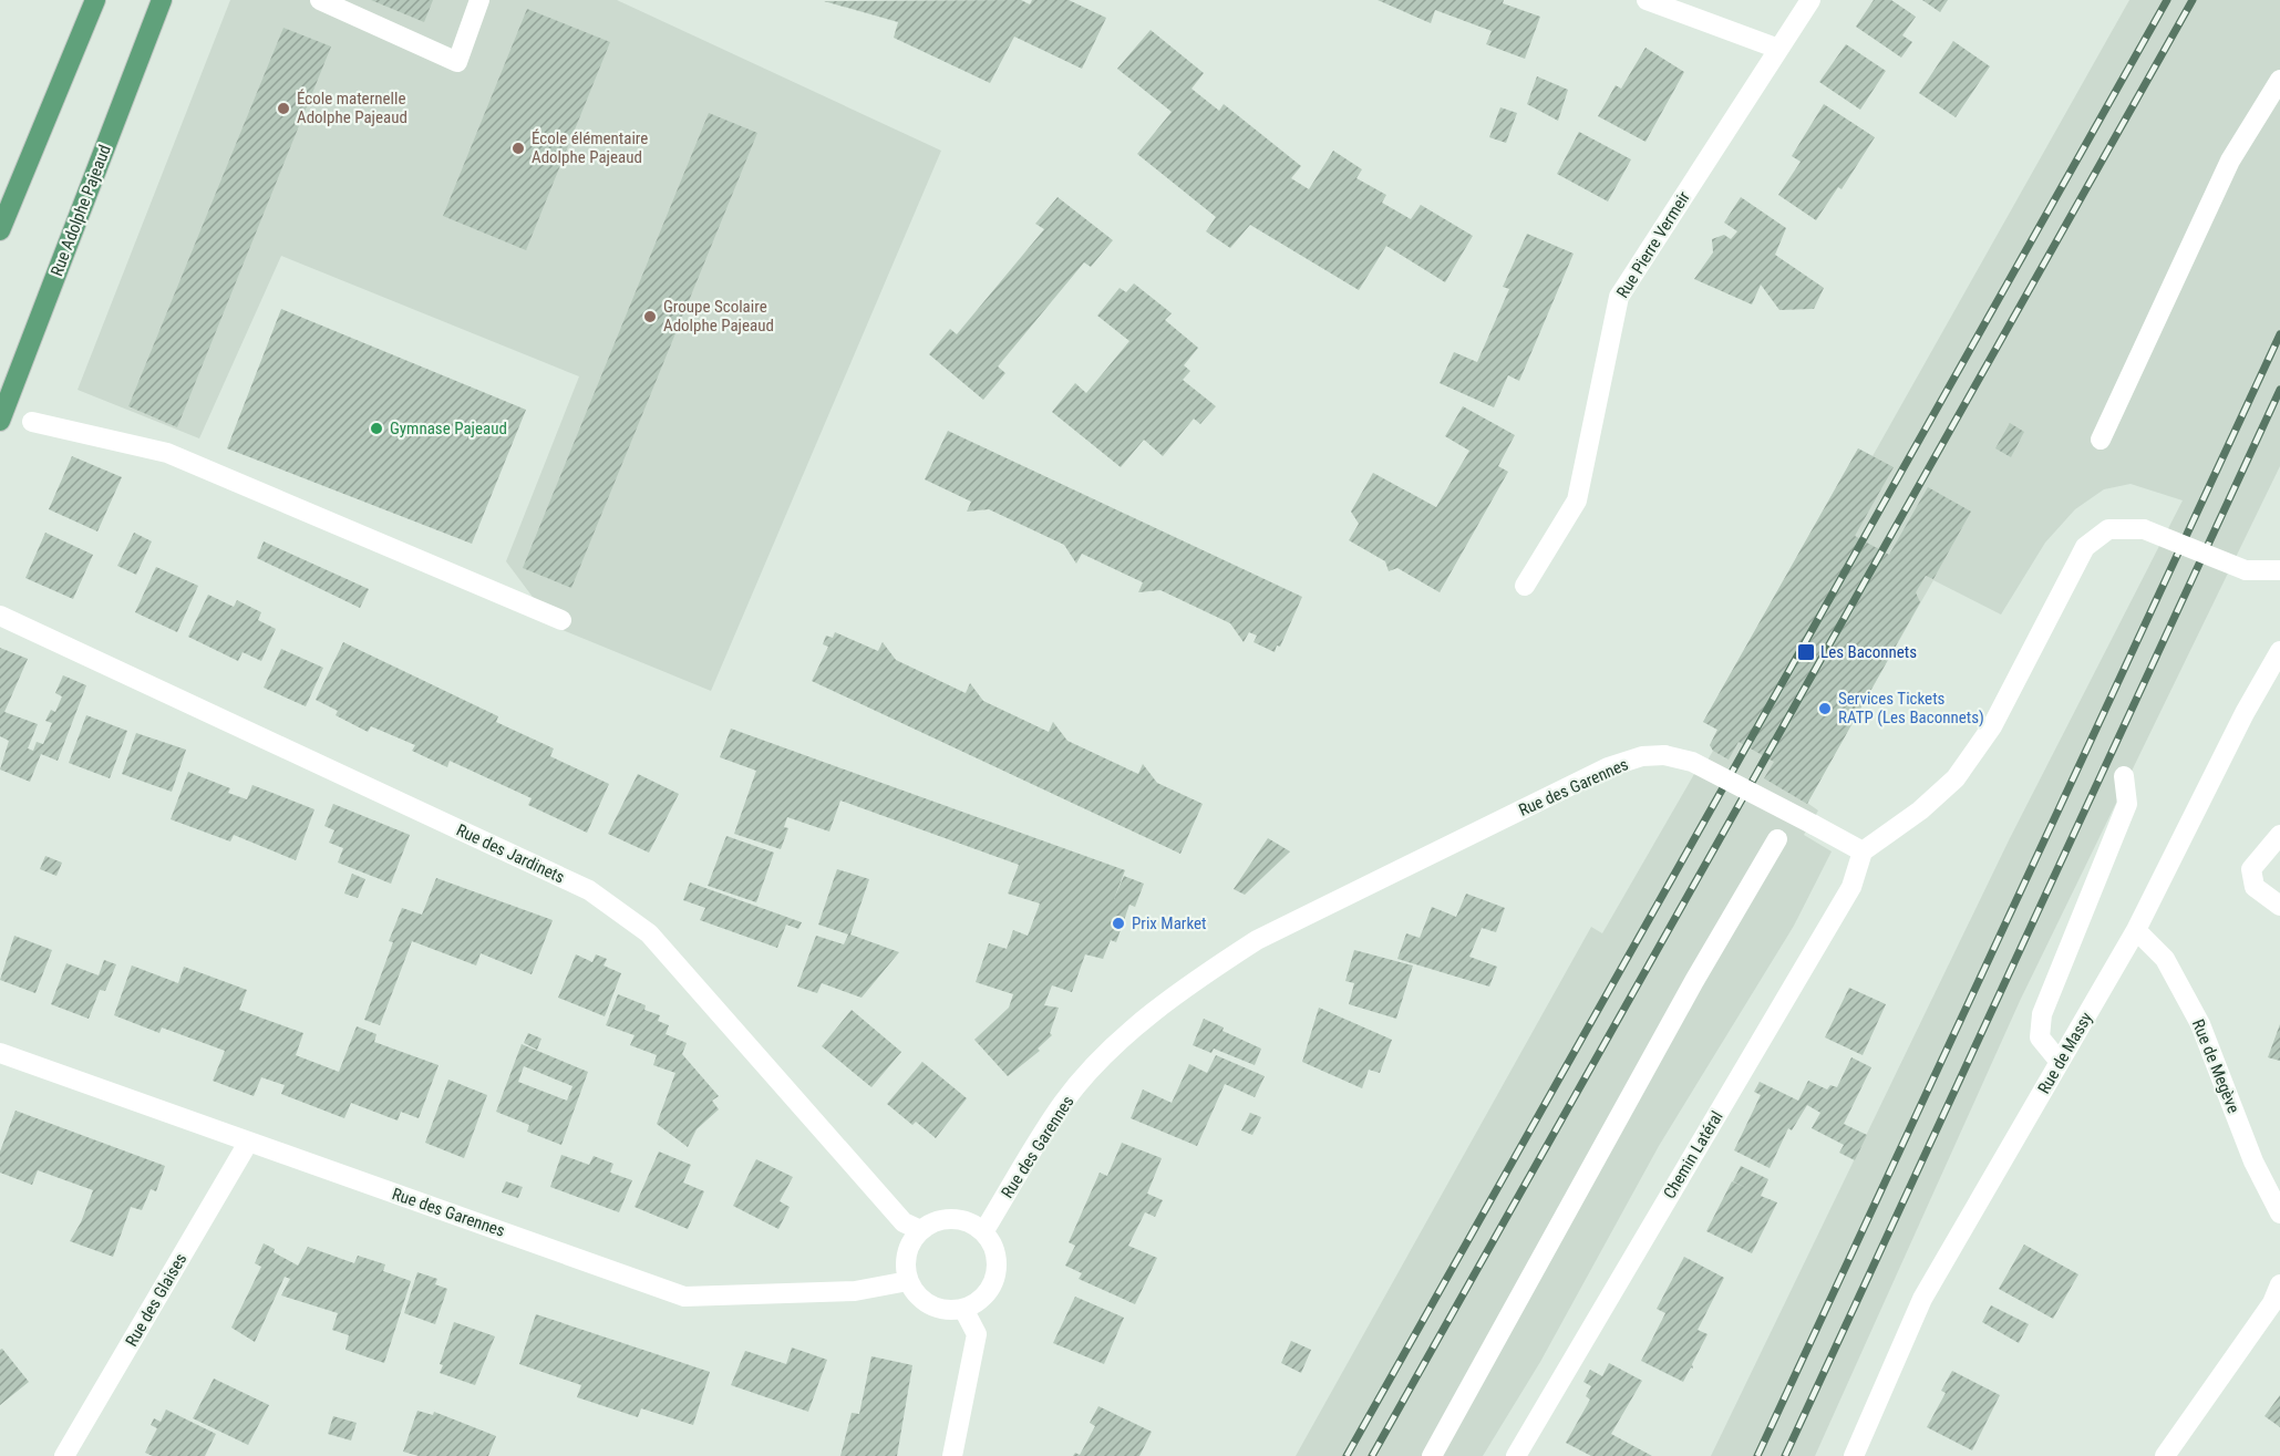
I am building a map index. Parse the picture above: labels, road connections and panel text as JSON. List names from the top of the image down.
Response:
{
  "streets": {
    "main road": ["Rue Adolphe Pajeaud"],
    "street": [
      "Rue Pierre Vermeir",
      "Rue des Garennes",
      "Rue des Jardinets",
      "Rue de Massy",
      "Rue de Megève",
      "Chemin Latéral",
      "Rue des Glaises"
    ]
  },
  "crossings": [
    ["Rue des Garennes", "Rue des Jardinets"],
    ["Rue des Garennes", "Chemin Latéral"],
    ["Rue des Garennes", "Rue des Glaises"],
    ["Rue de Massy", "Rue de Megève"]
  ],
  "places": {
    "other": [
      "École maternelle Adolphe Pajeaud",
      "École élémentaire Adolphe Pajeaud",
      "Groupe Scolaire Adolphe Pajeaud",
      "Gymnase Pajeaud",
      "Services Tickets RATP (Les Baconnets)",
      "Prix Market"
    ],
    "transit": ["Les Baconnets"]
  }
}
